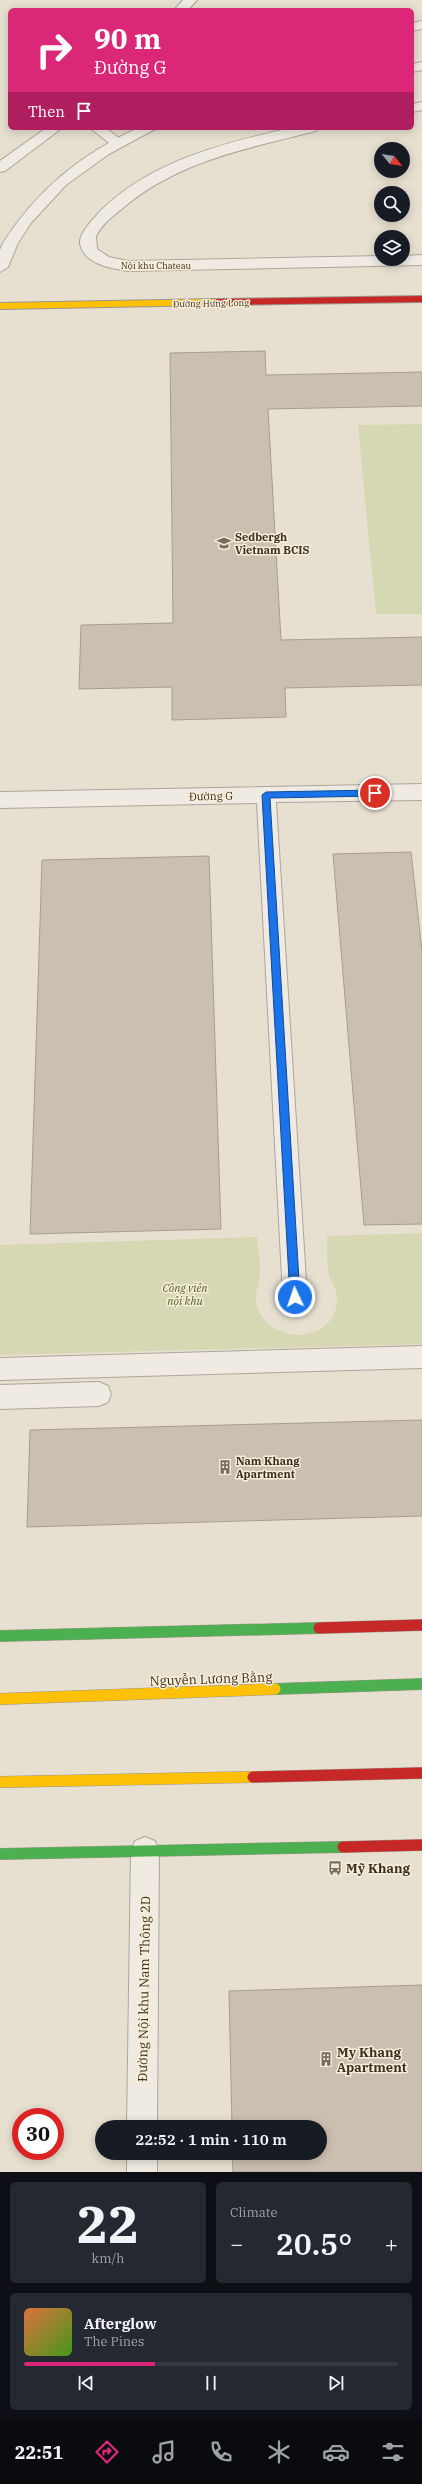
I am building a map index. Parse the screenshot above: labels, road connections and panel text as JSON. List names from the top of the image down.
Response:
{
  "streets": {
    "main road": ["Đường Hưng Long", "Nguyễn Lương Bằng"],
    "street": ["Nội khu Chateau", "Đường G", "Đường Nội khu Nam Thông 2D"]
  },
  "parks": ["Công viên nội khu"],
  "places": {
    "school or university": ["Sedbergh Vietnam BCIS"],
    "building": ["Nam Khang Apartment", "My Khang Apartment"],
    "bus stop": ["Mỹ Khang"]
  },
  "north": "bottom right",
  "page": {
    "turn": ["90 m", "Đường G"],
    "then": "Then",
    "limit": "30",
    "trip": "22:52 · 1 min · 110 m",
    "tile": [
      ["22", "km/h"],
      "Climate"
    ],
    "heat": ["−", "20.5°", "+"],
    "song": ["Afterglow", "The Pines"],
    "tabs": "22:51"
  }
}
